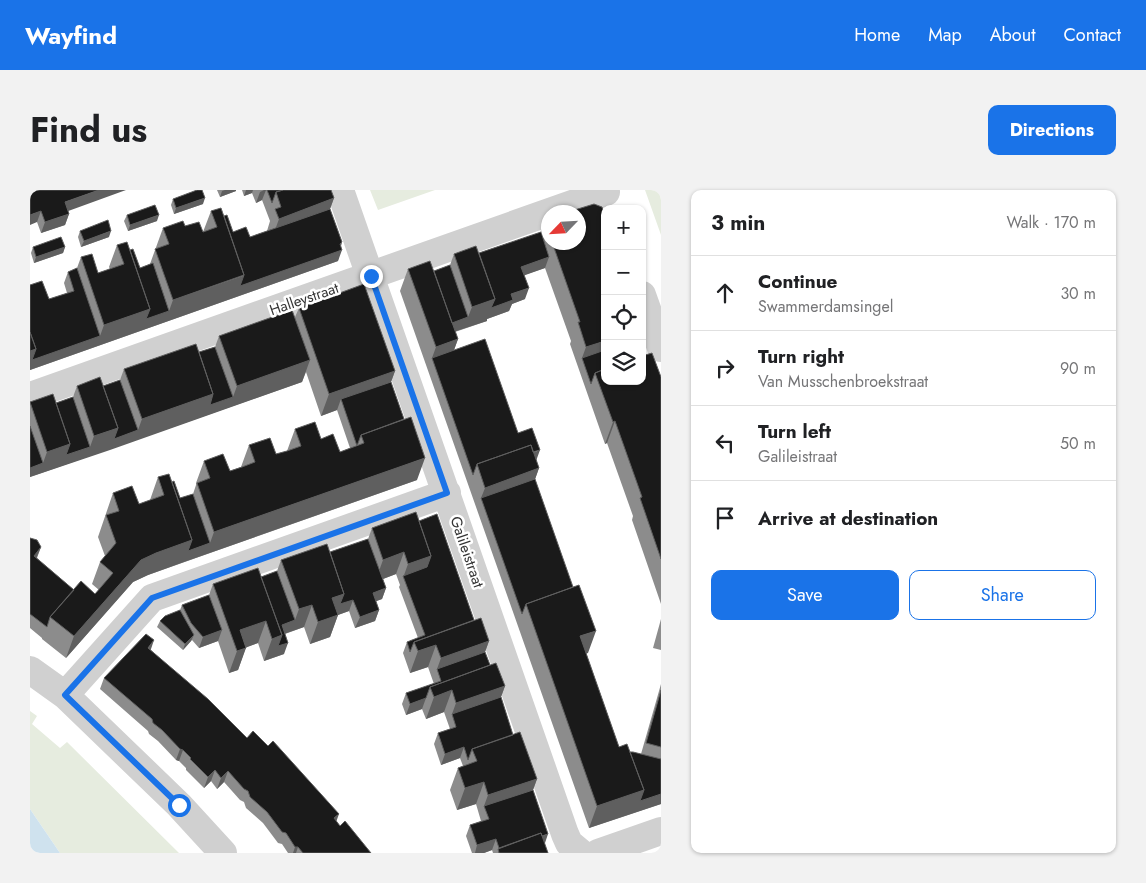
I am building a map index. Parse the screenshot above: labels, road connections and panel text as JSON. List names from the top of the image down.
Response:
{
  "streets": {
    "street": ["Halleystraat", "Galileistraat"]
  },
  "crossings": [
    ["Halleystraat", "Galileistraat"]
  ],
  "north": "bottom left",
  "page": {
    "header": "Wayfind",
    "nav": [
      "Home",
      "Map",
      "About",
      "Contact"
    ],
    "title": "Find us",
    "buttons": [
      "Directions",
      ["Save", "Share"]
    ],
    "heading": ["3 min", "Walk · 170 m"],
    "map_buttons": ["+", "−"],
    "list": [
      ["Continue", "Swammerdamsingel", "30 m"],
      ["Turn right", "Van Musschenbroekstraat", "90 m"],
      ["Turn left", "Galileistraat", "50 m"],
      "Arrive at destination"
    ]
  }
}
